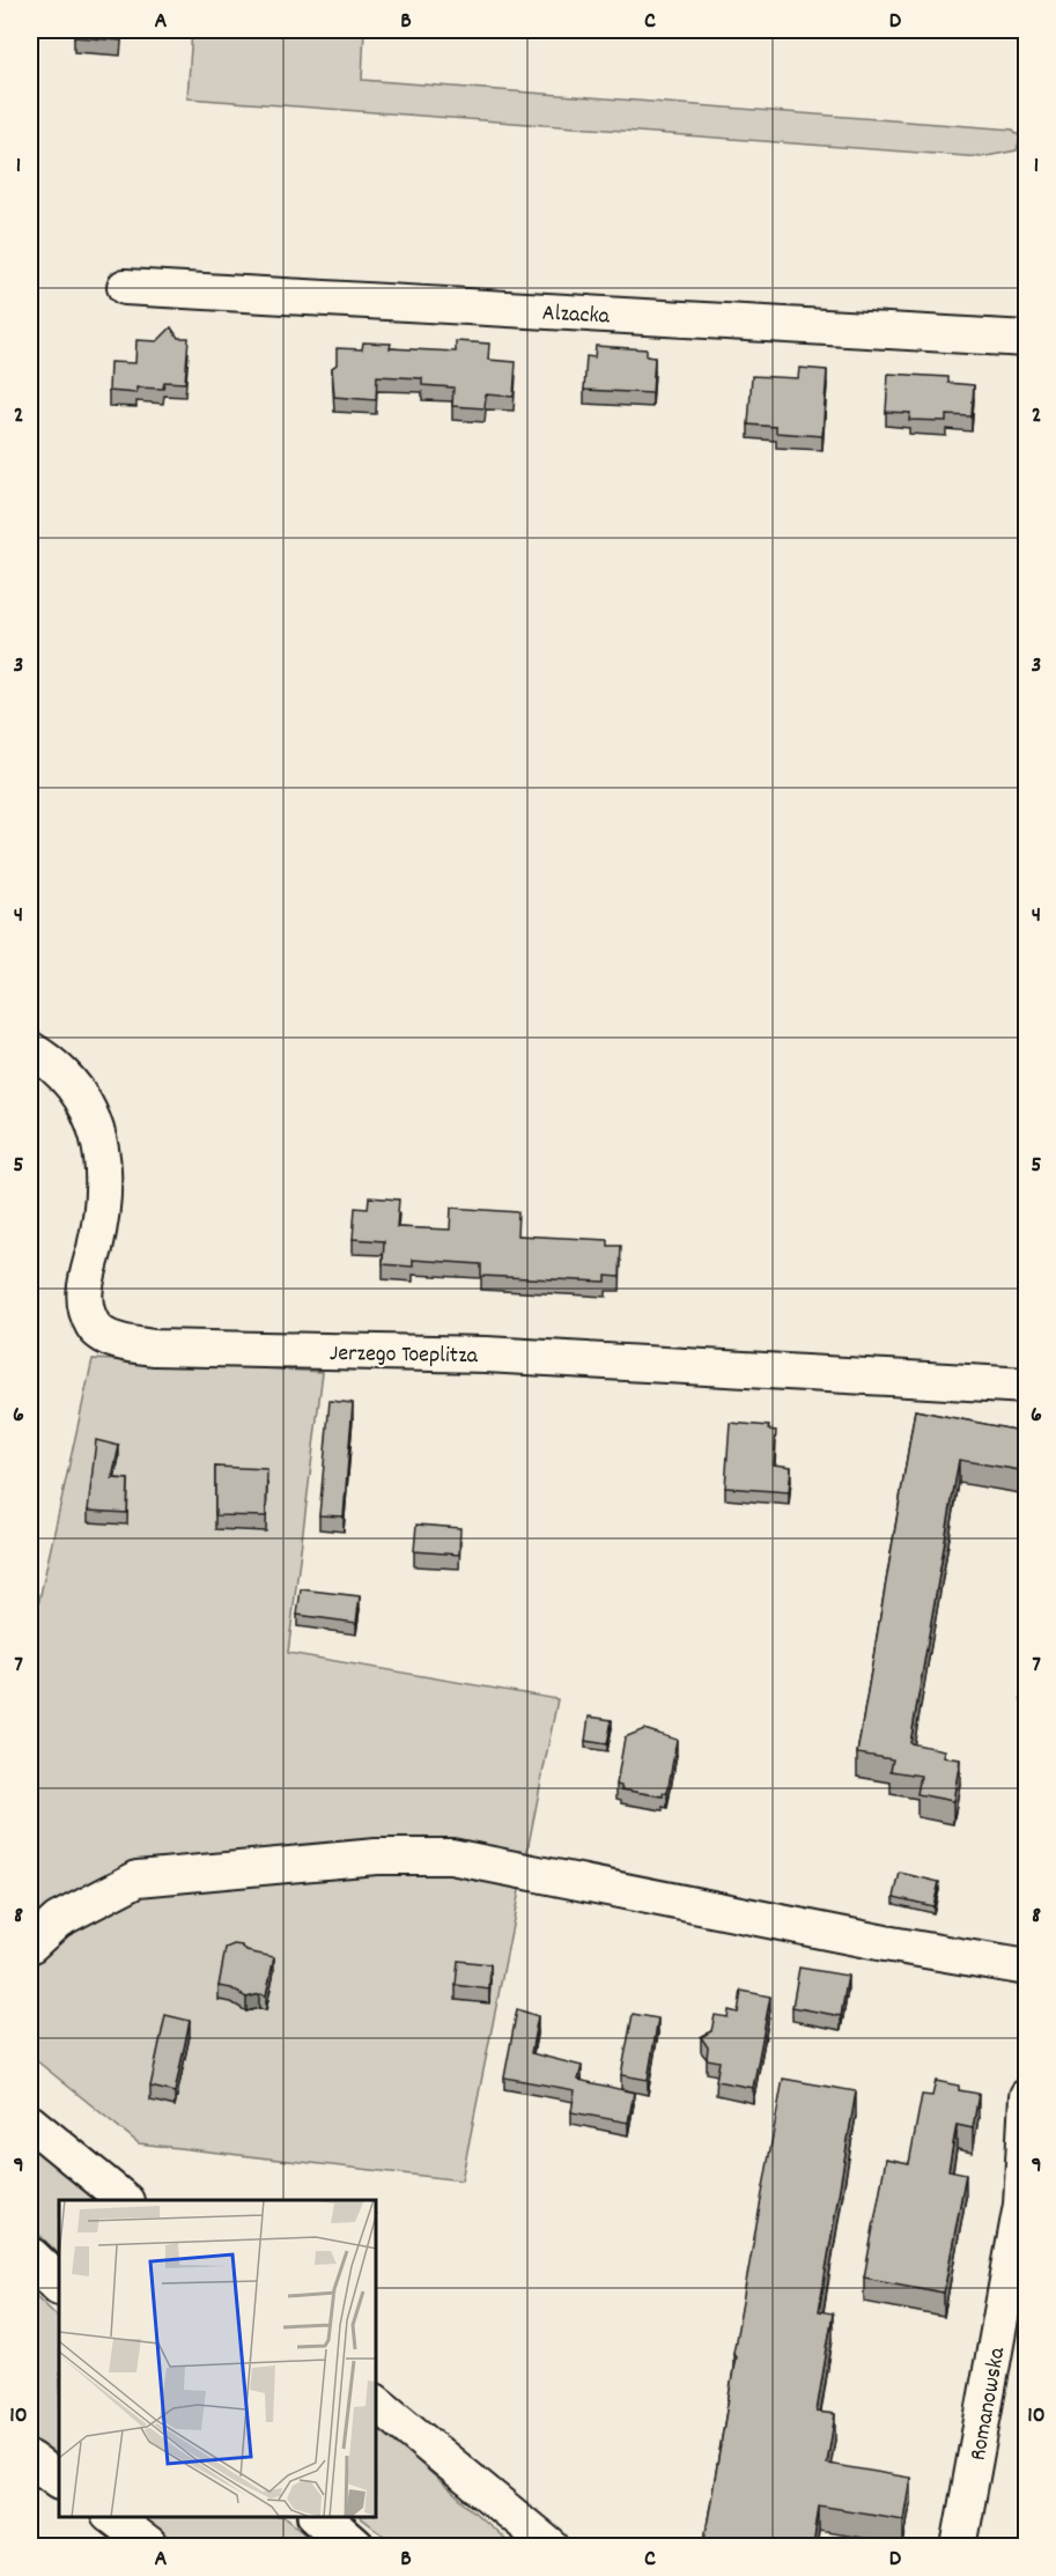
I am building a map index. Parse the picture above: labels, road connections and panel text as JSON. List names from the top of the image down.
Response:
{
  "streets": {
    "street": ["Alzacka", "Jerzego Toeplitza", "Romanowska"]
  },
  "grid": {
    "columns": [
      "A",
      "B",
      "C",
      "D"
    ],
    "rows": [
      "1",
      "2",
      "3",
      "4",
      "5",
      "6",
      "7",
      "8",
      "9",
      "10"
    ]
  }
}
